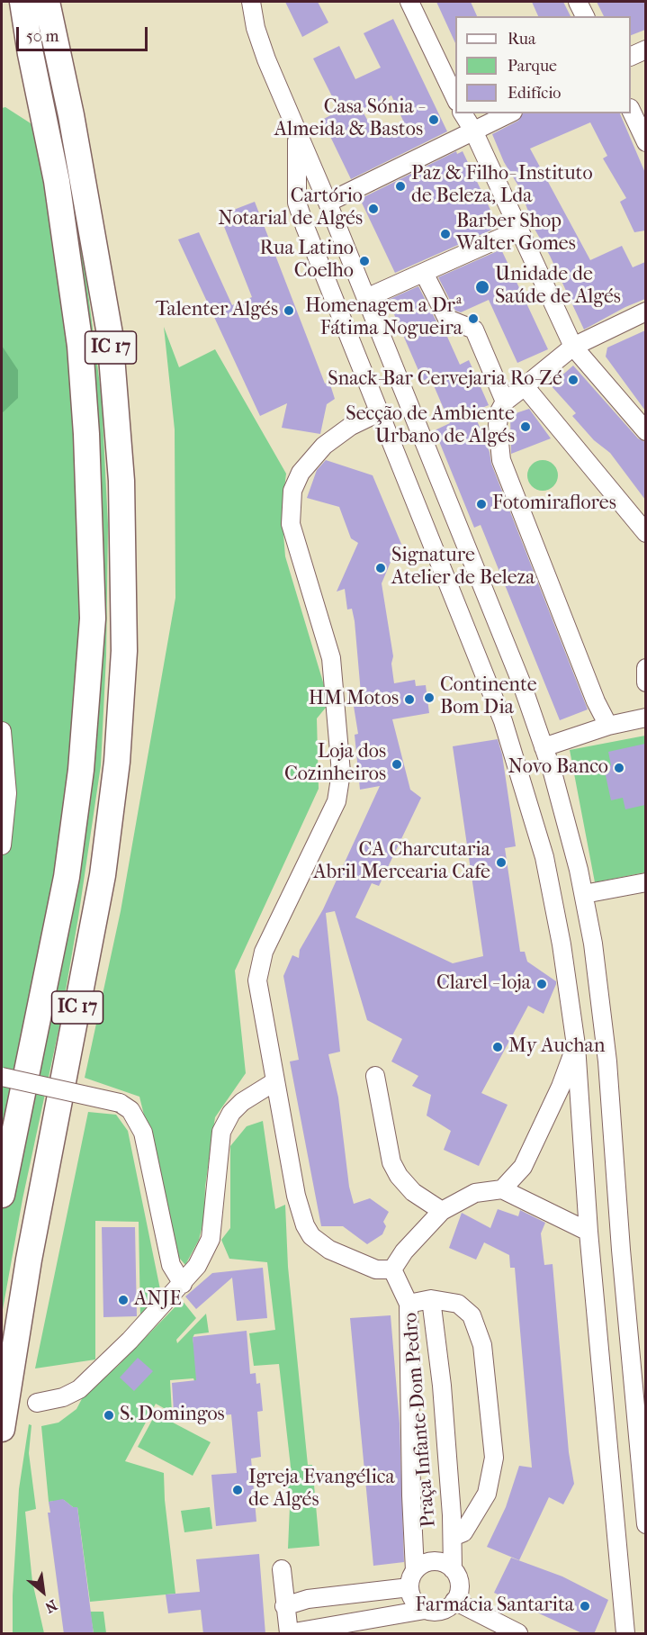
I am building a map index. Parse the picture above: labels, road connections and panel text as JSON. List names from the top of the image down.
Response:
{
  "streets": {
    "highway": ["IC 17"],
    "street": ["Praça Infante Dom Pedro"]
  },
  "places": [
    "Casa Sónia - Almeida & Bastos",
    "Paz & Filho- Instituto de Beleza, Lda",
    "Cartório Notarial de Algés",
    "Barber Shop Walter Gomes",
    "Rua Latino Coelho",
    "Unidade de Saúde de Algés",
    "Talenter Algés",
    "Homenagem a Drª Fátima Nogueira",
    "Snack-Bar Cervejaria Ro-Zé",
    "Secção de Ambiente Urbano de Algés",
    "Fotomiraflores",
    "Signature Atelier de Beleza",
    "Continente Bom Dia",
    "HM Motos",
    "Loja dos Cozinheiros",
    "Novo Banco",
    "CA Charcutaria Abril Mercearia Cafe",
    "Clarel - loja",
    "My Auchan",
    "ANJE",
    "S. Domingos",
    "Igreja Evangélica de Algés",
    "Farmácia Santarita"
  ],
  "legend": ["Rua", "Parque", "Edifício"],
  "scale_bar": "50 m",
  "north": "bottom right"
}
